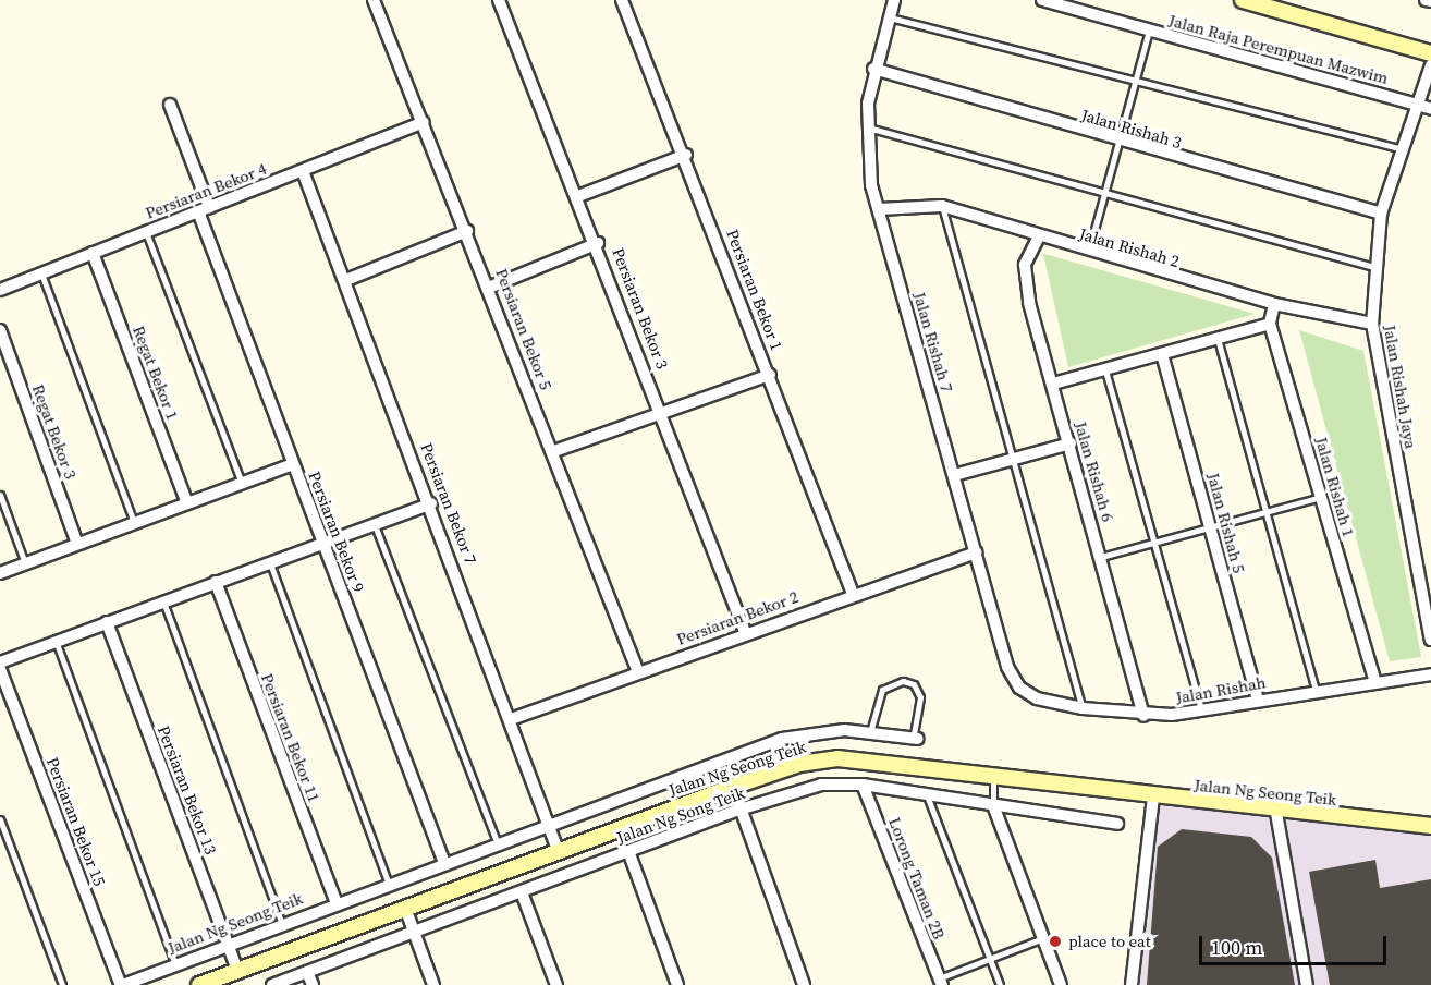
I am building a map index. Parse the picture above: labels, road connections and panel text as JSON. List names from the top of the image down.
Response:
{
  "streets": {
    "main road": ["Jalan Ng Seong Teik"],
    "street": [
      "Jalan Raja Perempuan Mazwim",
      "Jalan Rishah 3",
      "Persiaran Bekor 4",
      "Jalan Rishah 2",
      "Persiaran Bekor 1",
      "Persiaran Bekor 3",
      "Persiaran Bekor 5",
      "Jalan Rishah 7",
      "Regat Bekor 1",
      "Jalan Rishah Jaya",
      "Regat Bekor 3",
      "Jalan Rishah 6",
      "Jalan Rishah 1",
      "Persiaran Bekor 7",
      "Jalan Rishah 5",
      "Persiaran Bekor 9",
      "Persiaran Bekor 2",
      "Jalan Rishah",
      "Persiaran Bekor 11",
      "Persiaran Bekor 13",
      "Jalan Ng Song Teik",
      "Persiaran Bekor 15",
      "Lorong Taman 2B"
    ]
  },
  "crossings": [
    ["Jalan Raja Perempuan Mazwim", "Jalan Rishah Jaya"],
    ["Jalan Rishah 3", "Jalan Rishah 7"],
    ["Jalan Rishah 3", "Jalan Rishah Jaya"],
    ["Persiaran Bekor 4", "Persiaran Bekor 5"],
    ["Persiaran Bekor 4", "Regat Bekor 1"],
    ["Persiaran Bekor 4", "Persiaran Bekor 7"],
    ["Persiaran Bekor 4", "Persiaran Bekor 9"],
    ["Jalan Rishah 2", "Jalan Rishah 7"],
    ["Jalan Rishah 2", "Jalan Rishah Jaya"],
    ["Jalan Rishah 2", "Jalan Rishah 6"],
    ["Jalan Rishah 2", "Jalan Rishah 1"],
    ["Persiaran Bekor 1", "Persiaran Bekor 2"],
    ["Persiaran Bekor 3", "Persiaran Bekor 2"],
    ["Persiaran Bekor 5", "Persiaran Bekor 2"],
    ["Jalan Rishah 7", "Persiaran Bekor 2"],
    ["Jalan Rishah 7", "Jalan Rishah"],
    ["Jalan Rishah 6", "Jalan Rishah"],
    ["Jalan Rishah 1", "Jalan Rishah"],
    ["Persiaran Bekor 7", "Persiaran Bekor 2"],
    ["Persiaran Bekor 7", "Jalan Ng Seong Teik"],
    ["Jalan Rishah 5", "Jalan Rishah"],
    ["Persiaran Bekor 9", "Jalan Ng Seong Teik"],
    ["Persiaran Bekor 11", "Jalan Ng Seong Teik"],
    ["Jalan Ng Seong Teik", "Persiaran Bekor 13"],
    ["Jalan Ng Seong Teik", "Persiaran Bekor 15"],
    ["Jalan Ng Song Teik", "Lorong Taman 2B"]
  ],
  "places": ["place to eat"],
  "scale_bar": "100 m"
}
